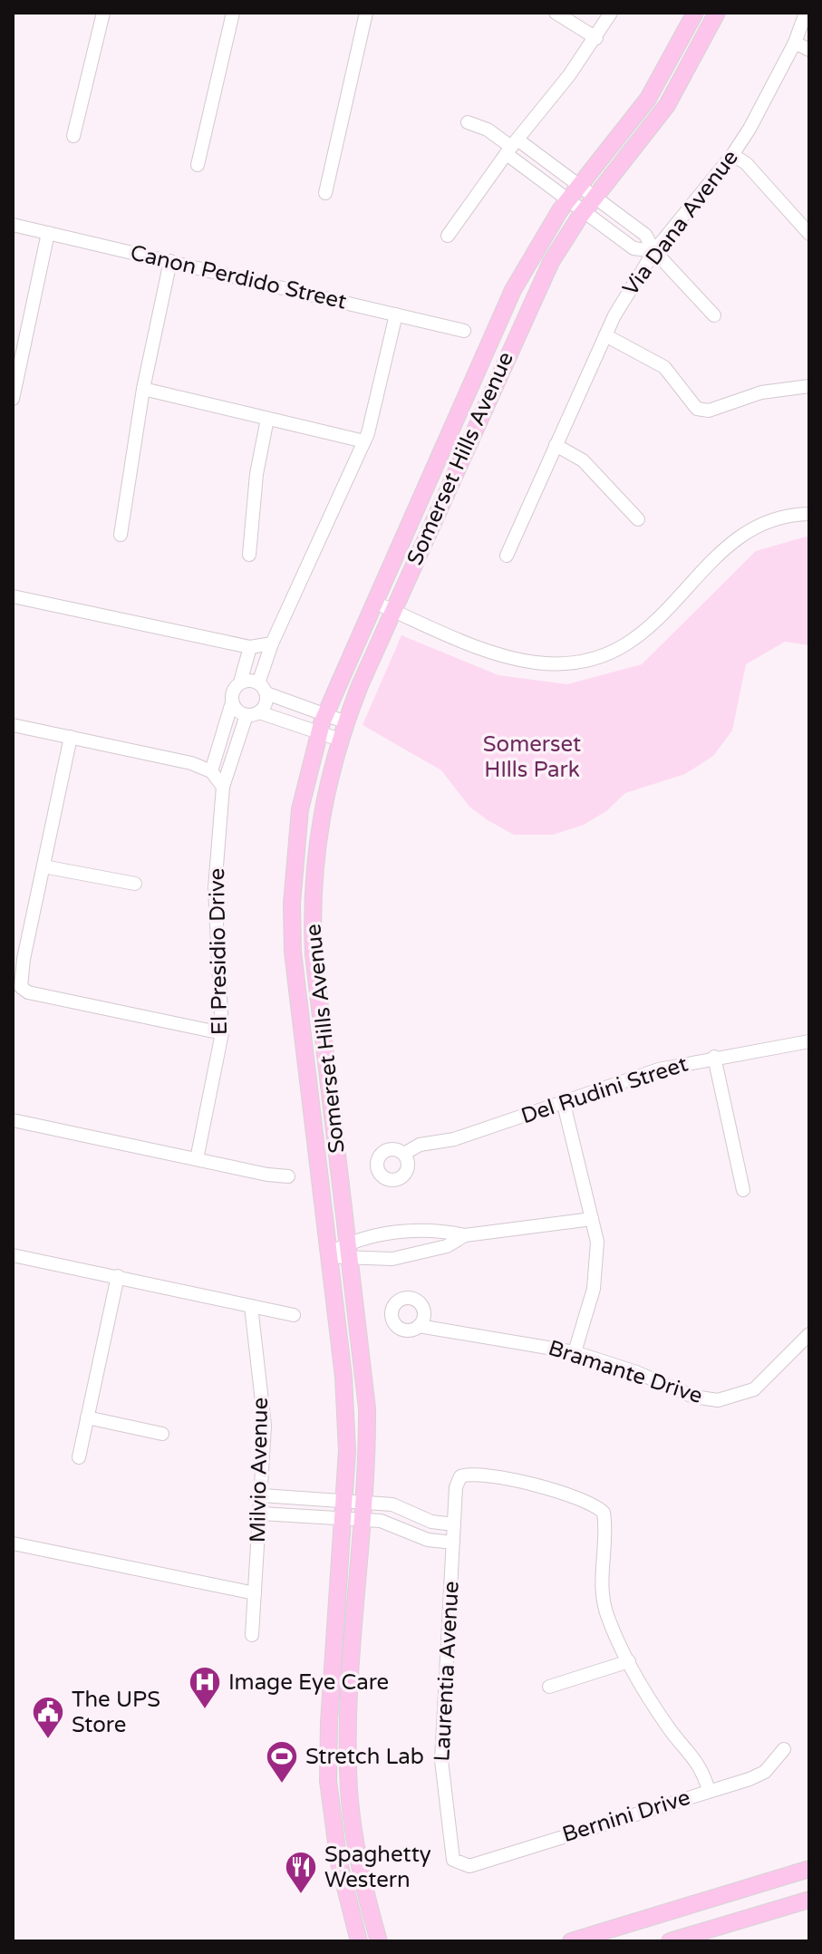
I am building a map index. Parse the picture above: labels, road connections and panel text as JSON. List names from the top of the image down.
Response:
{
  "streets": {
    "main road": ["Somerset Hills Avenue"],
    "street": [
      "Via Dana Avenue",
      "Canon Perdido Street",
      "El Presidio Drive",
      "Del Rudini Street",
      "Bramante Drive",
      "Milvio Avenue",
      "Laurentia Avenue",
      "Bernini Drive"
    ]
  },
  "crossings": [
    ["Laurentia Avenue", "Bernini Drive"]
  ],
  "parks": ["Somerset HIlls Park"],
  "places": {
    "hospital": ["Image Eye Care"],
    "public building": ["The UPS Store"],
    "sports": ["Stretch Lab"],
    "restaurant": ["Spaghetty Western"]
  }
}
